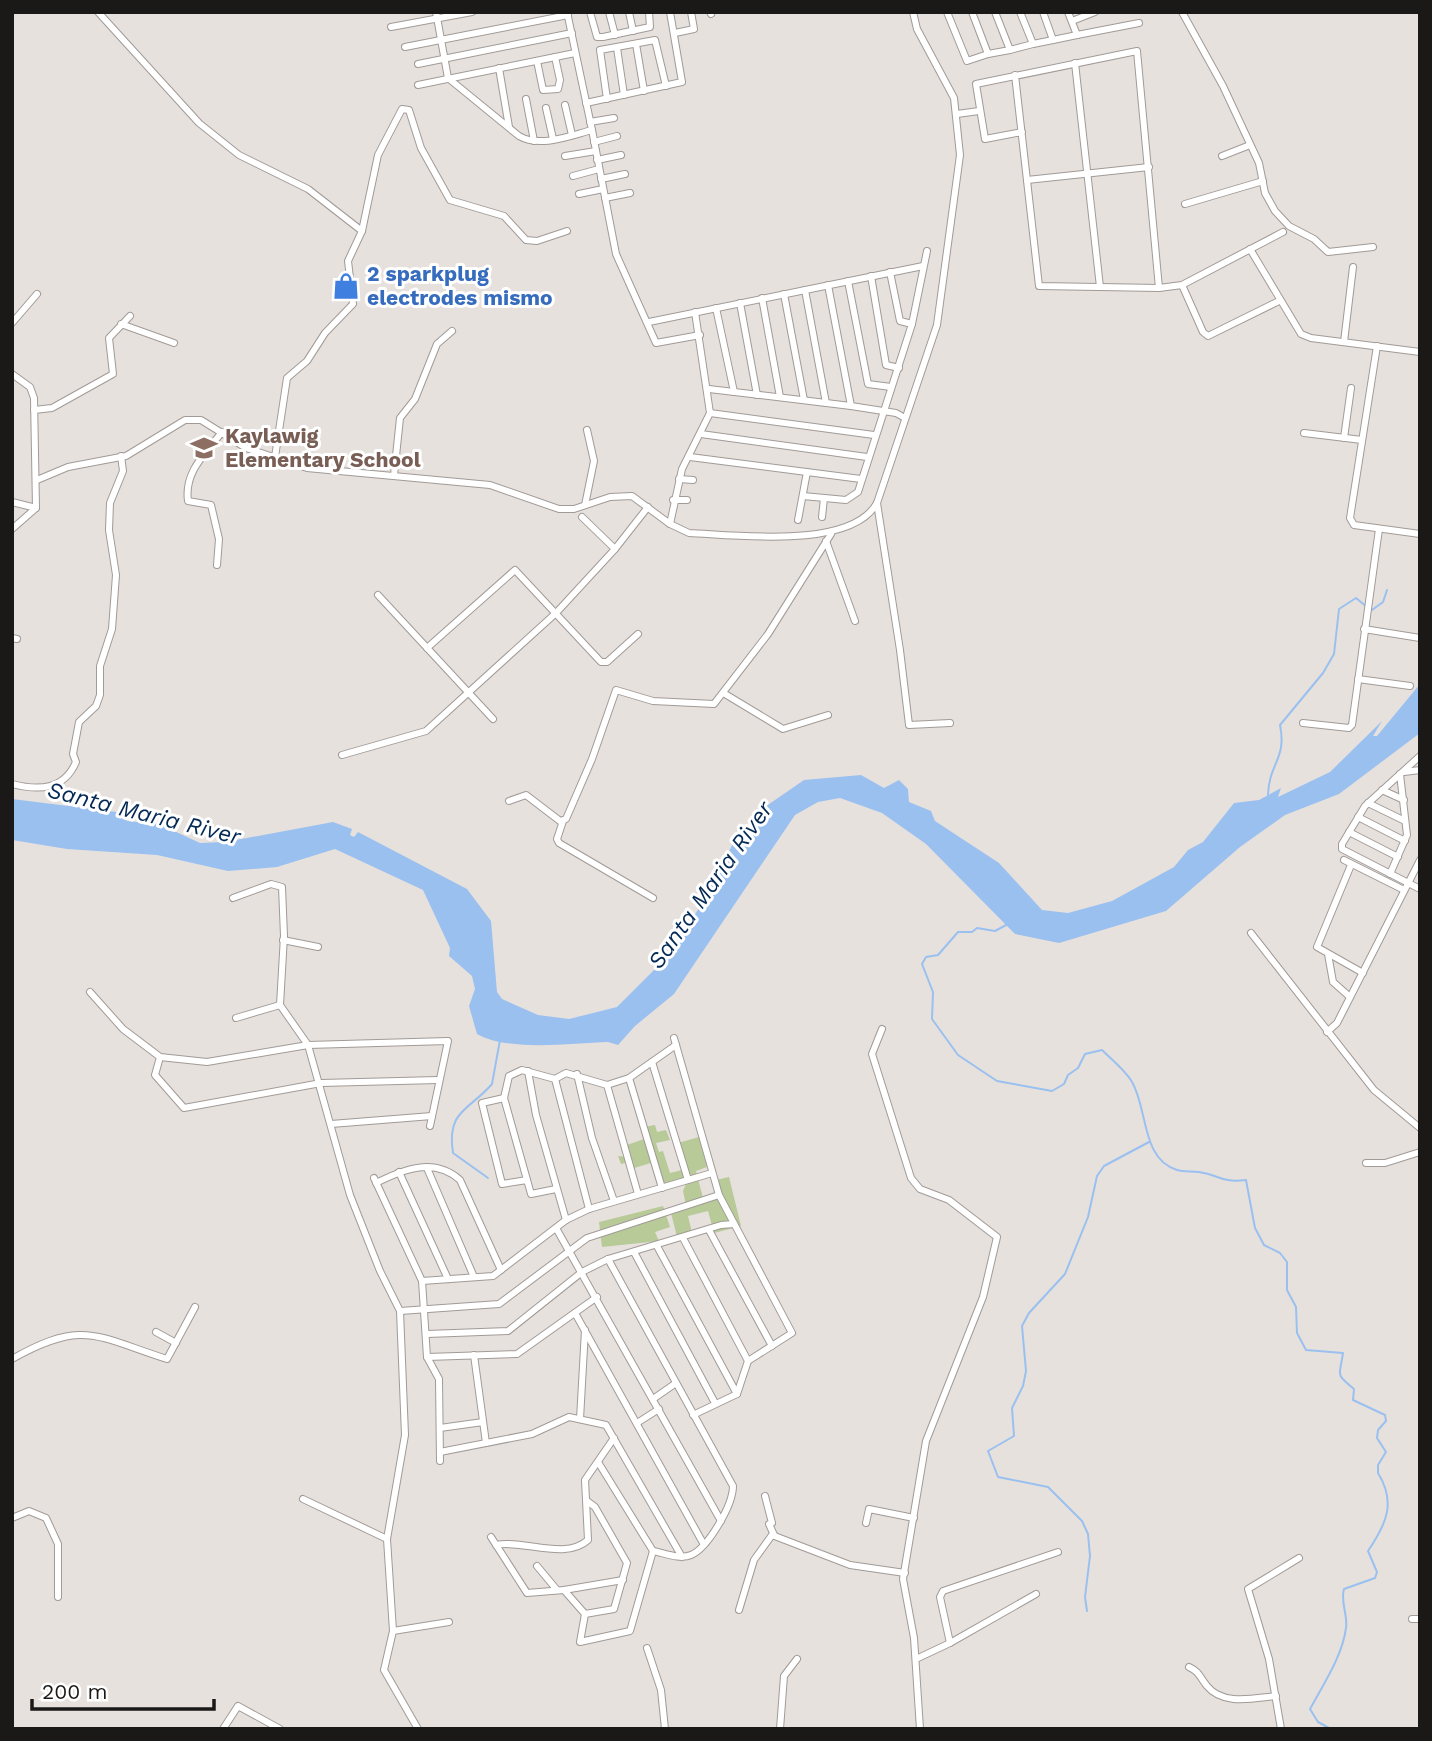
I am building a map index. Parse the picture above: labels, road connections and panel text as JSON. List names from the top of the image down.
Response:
{
  "water": ["Santa Maria River"],
  "places": {
    "shop": ["2 sparkplug electrodes mismo"],
    "school or university": ["Kaylawig Elementary School"]
  },
  "scale_bar": "200 m"
}
